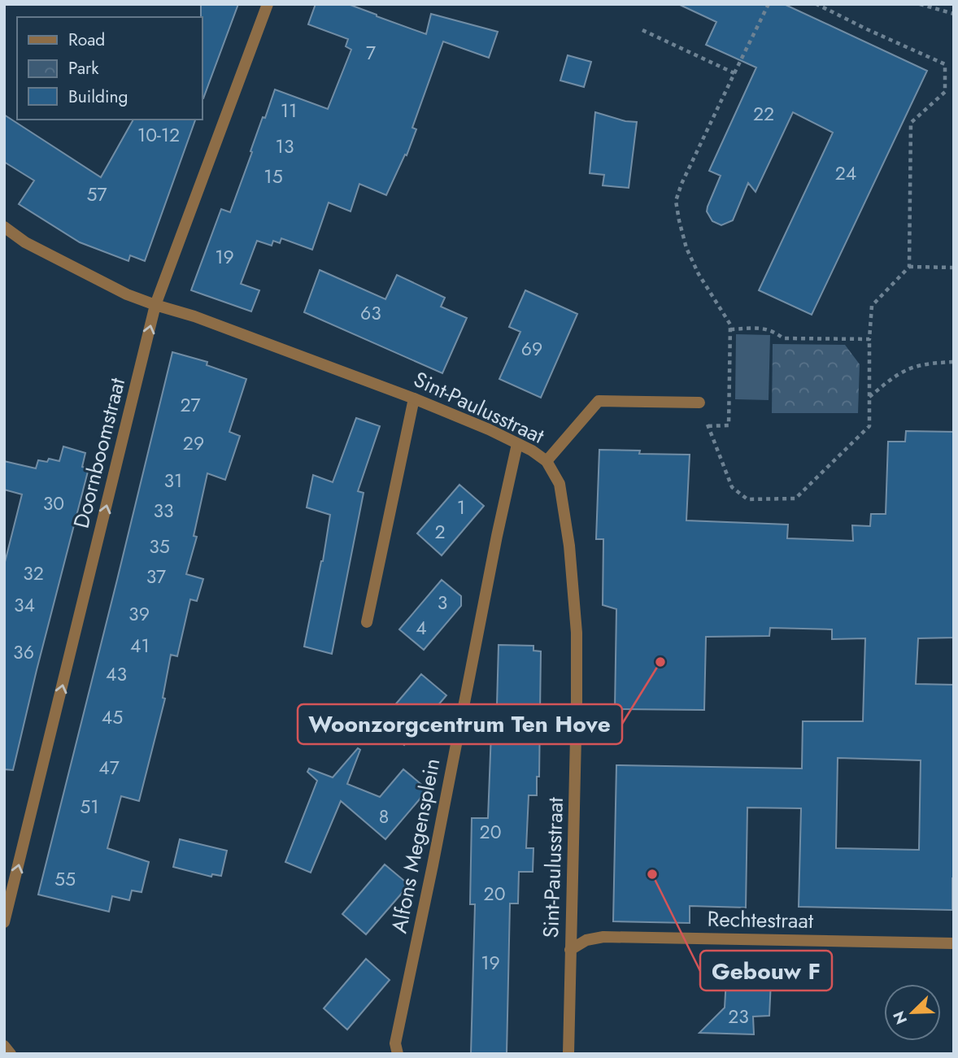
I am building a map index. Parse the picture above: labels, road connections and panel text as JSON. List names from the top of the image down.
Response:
{
  "streets": {
    "street": [
      "Sint-Paulusstraat",
      "Doornboomstraat",
      "Alfons Megensplein",
      "Rechtestraat"
    ]
  },
  "crossings": [
    ["Sint-Paulusstraat", "Doornboomstraat"],
    ["Sint-Paulusstraat", "Alfons Megensplein"],
    ["Sint-Paulusstraat", "Rechtestraat"]
  ],
  "one_way": ["Doornboomstraat"],
  "places": ["Woonzorgcentrum Ten Hove", "Gebouw F"],
  "house_numbers": [
    "7",
    "11",
    "22",
    "10-12",
    "13",
    "24",
    "15",
    "57",
    "19",
    "63",
    "69",
    "27",
    "29",
    "31",
    "30",
    "1",
    "33",
    "2",
    "35",
    "32",
    "37",
    "3",
    "34",
    "39",
    "4",
    "41",
    "36",
    "43",
    "45",
    "47",
    "51",
    "8",
    "20",
    "55",
    "20",
    "19",
    "23"
  ],
  "legend": ["Road", "Park", "Building"],
  "north": "bottom left"
}
